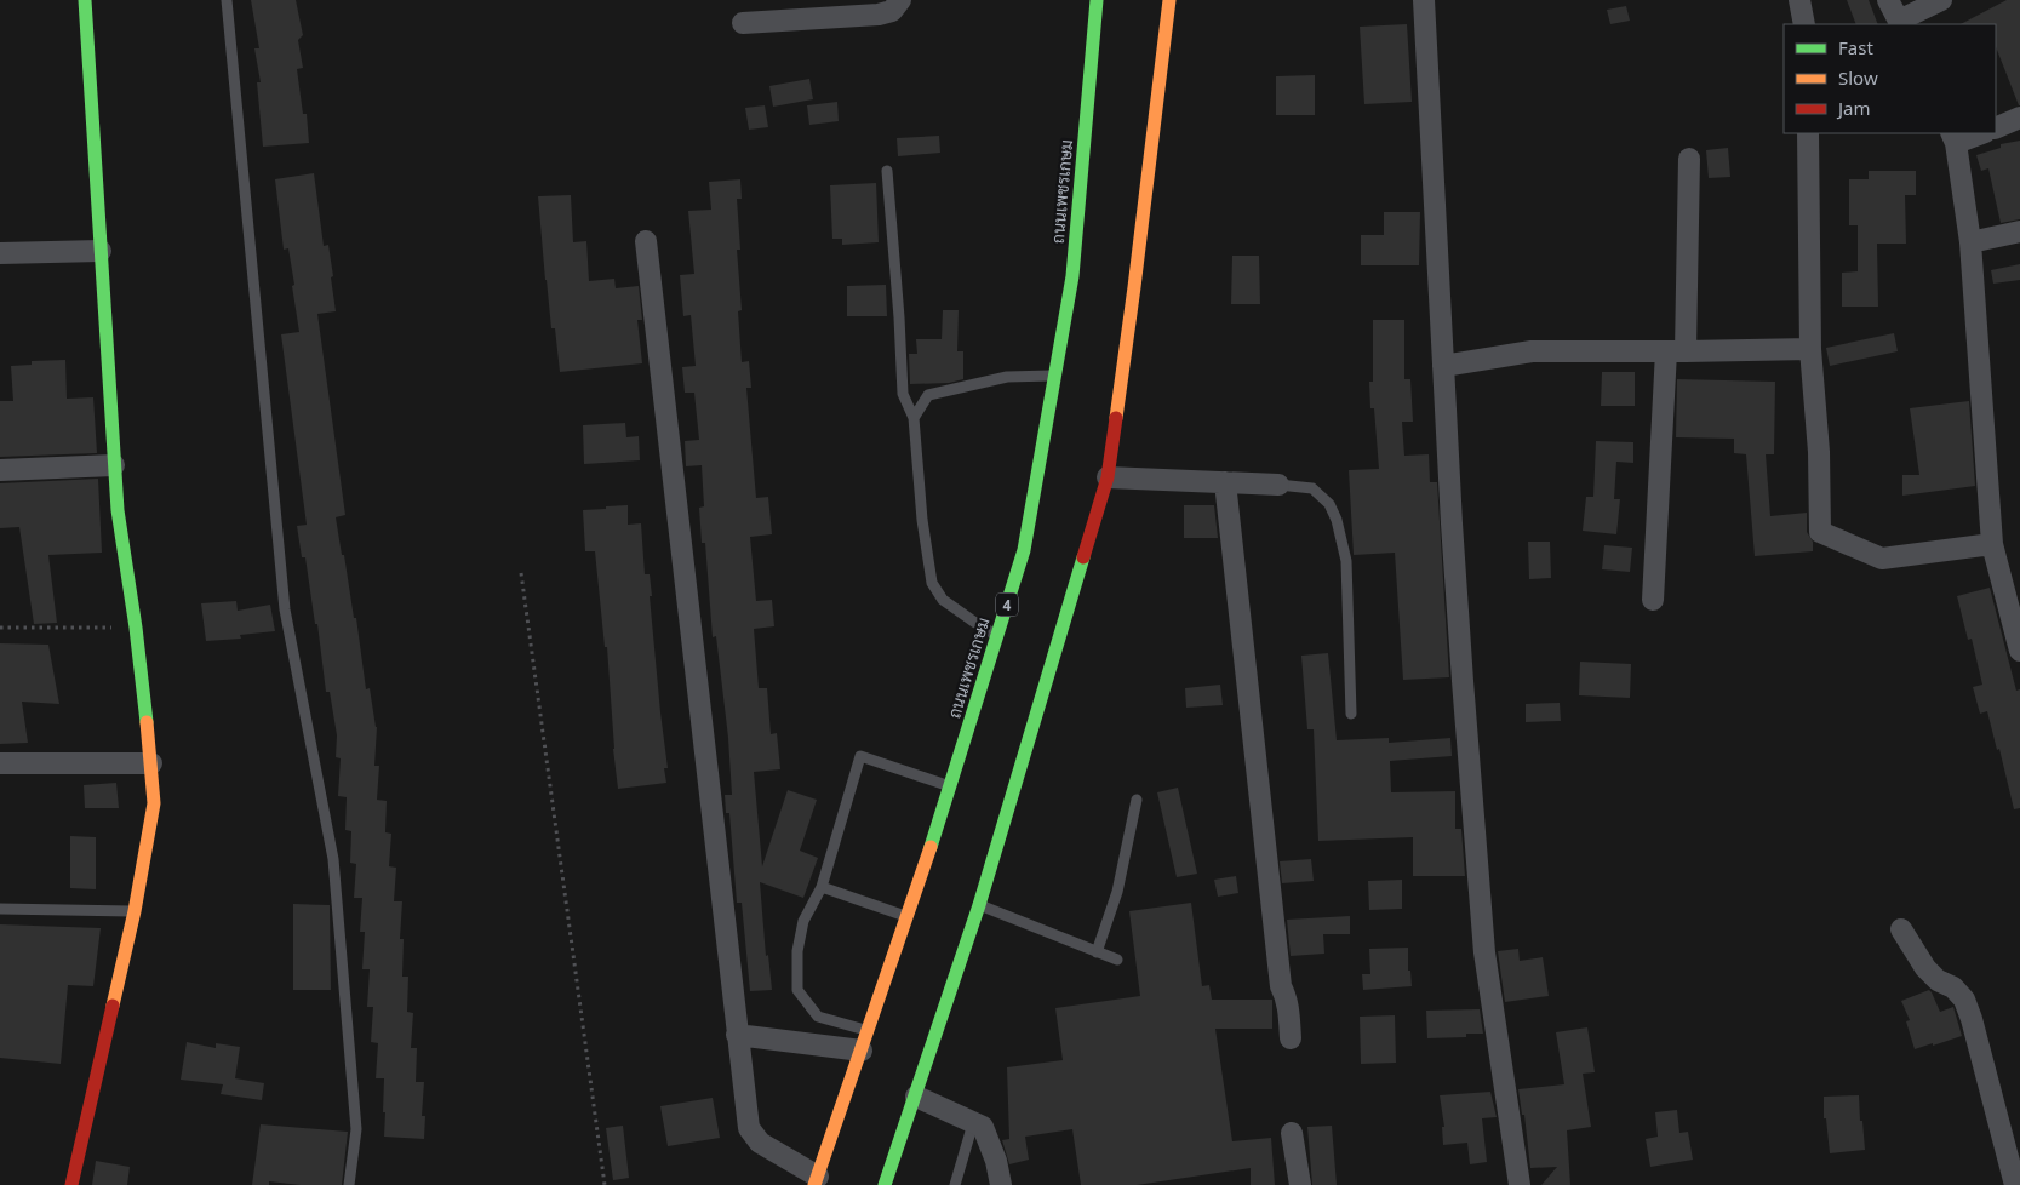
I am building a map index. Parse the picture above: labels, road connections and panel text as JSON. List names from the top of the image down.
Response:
{
  "streets": {
    "main road": ["ถนนเพชรเกษม", "4"]
  },
  "legend": ["Fast", "Slow", "Jam"]
}
